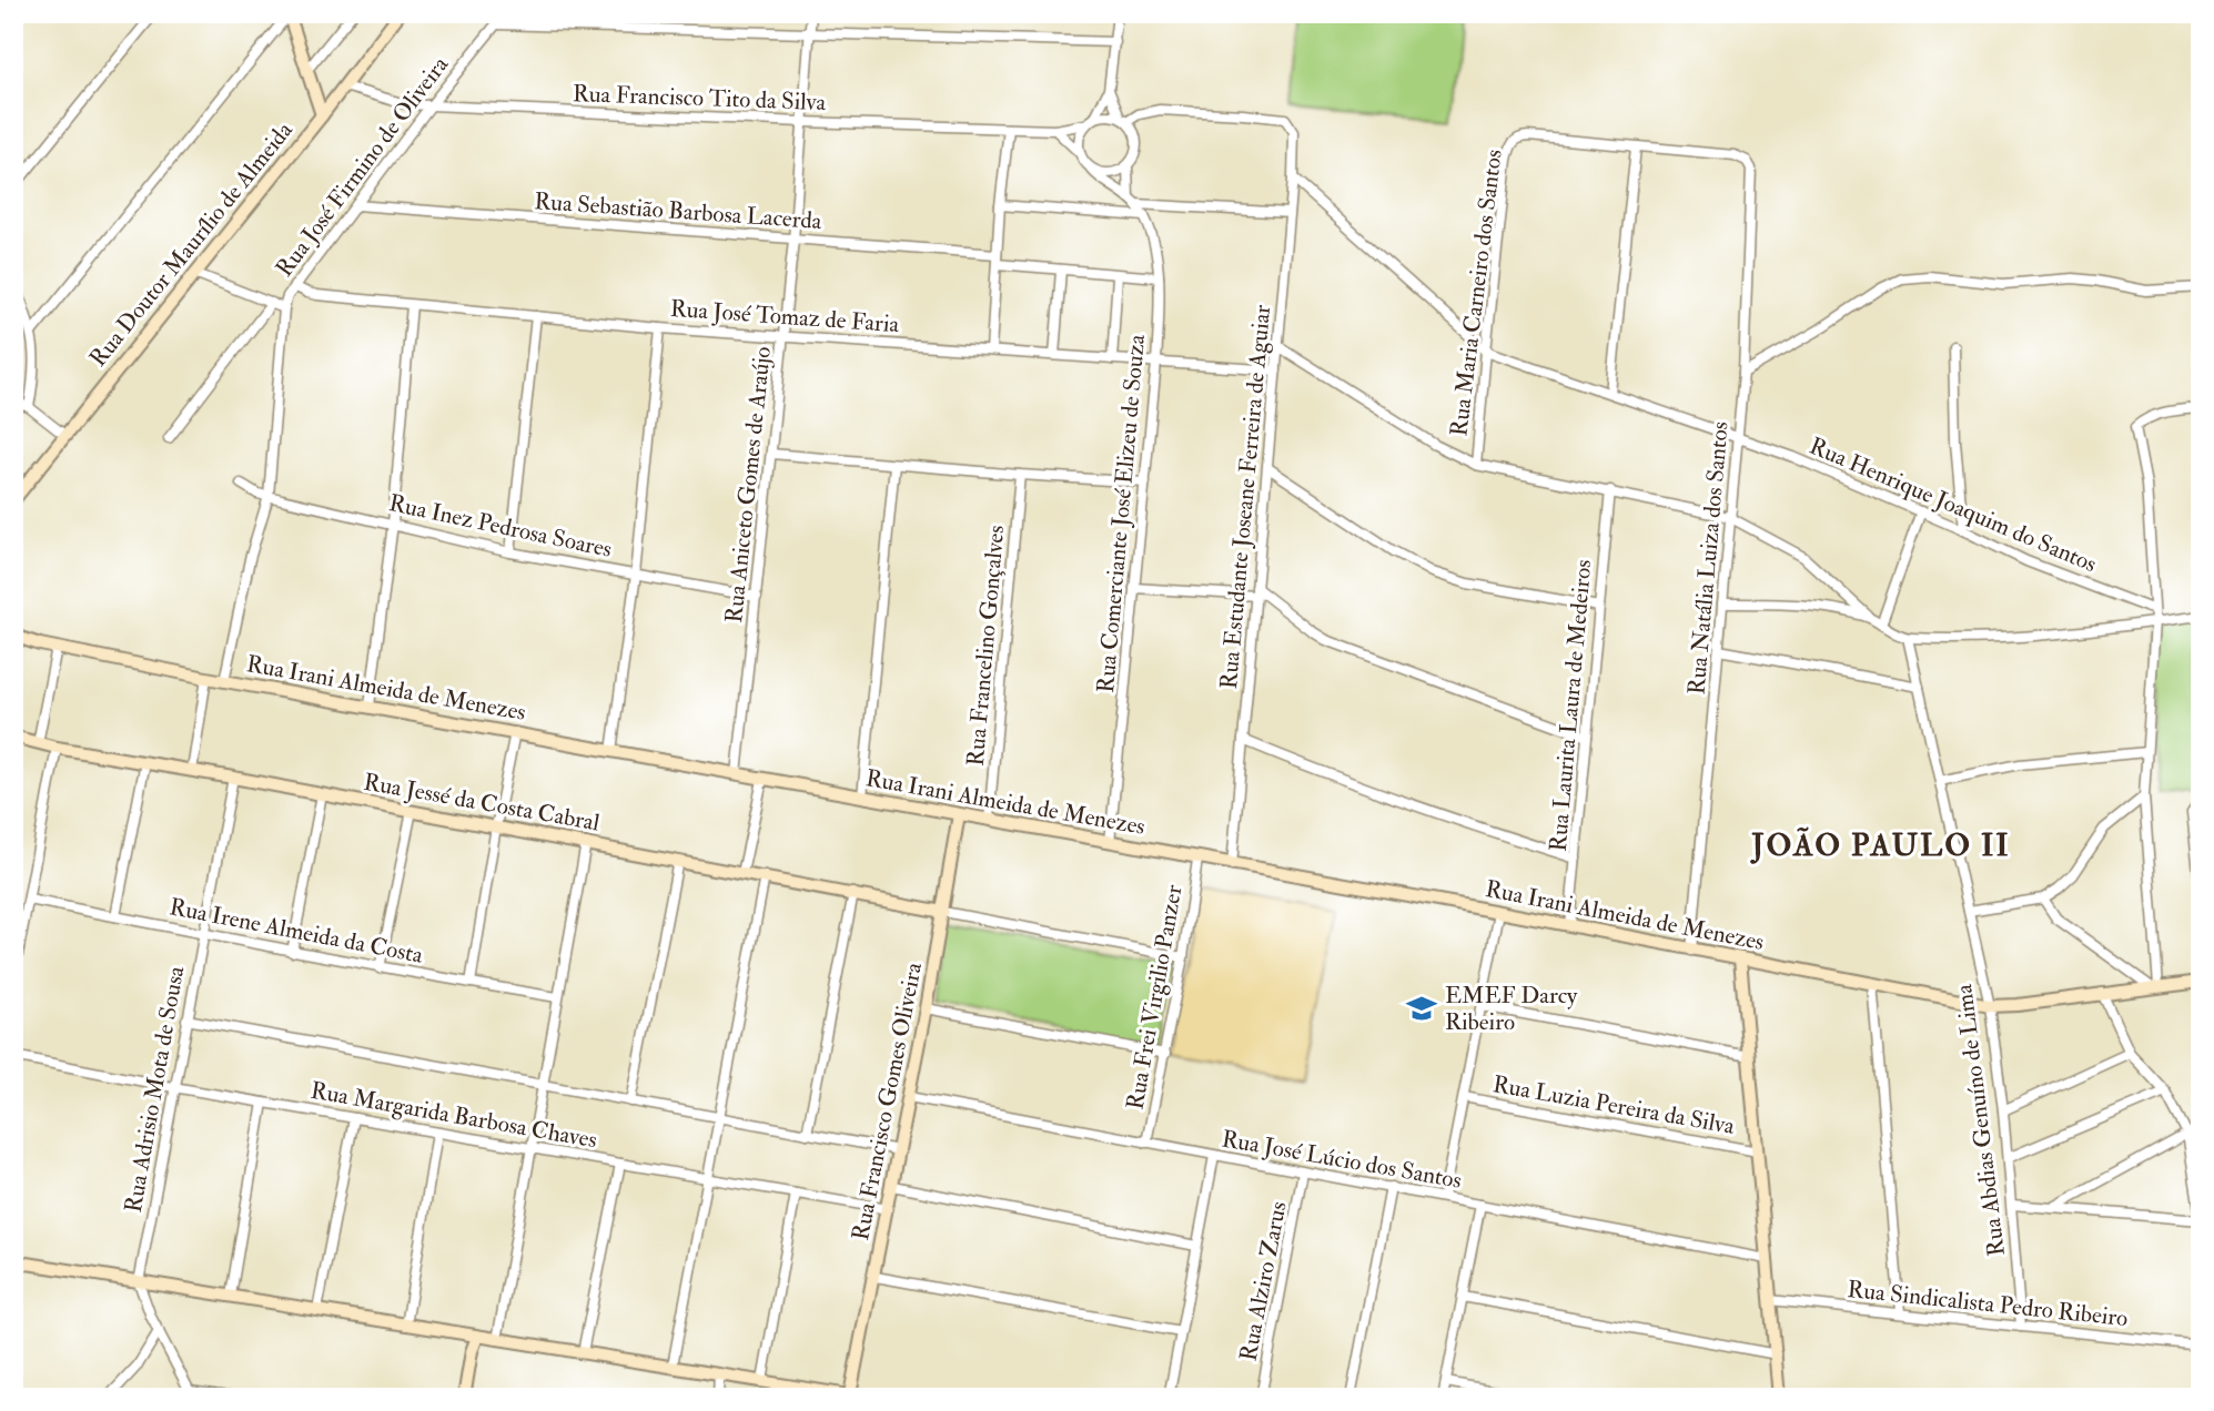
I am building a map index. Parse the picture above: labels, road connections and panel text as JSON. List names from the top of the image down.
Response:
{
  "streets": {
    "street": [
      "Rua Francisco Tito da Silva",
      "Rua José Firmino de Oliveira",
      "Rua Sebastião Barbosa Lacerda",
      "Rua Doutor Maurílio de Almeida",
      "Rua Maria Carneiro dos Santos",
      "Rua José Tomaz de Faria",
      "Rua Aniceto Gomes de Araújo",
      "Rua Estudante Joseane Ferreira de Aguiar",
      "Rua Henrique Joaquim do Santos",
      "Rua Comerciante José Elizeu de Souza",
      "Rua Inez Pedrosa Soares",
      "Rua Natália Luiza dos Santos",
      "Rua Francelino Gonçalves",
      "Rua Irani Almeida de Menezes",
      "Rua Laurita Laura de Medeiros",
      "Rua Jessé da Costa Cabral",
      "Rua Irene Almeida da Costa",
      "Rua Frei Virgilio Panzer",
      "Rua Adrisio Mota de Sousa",
      "Rua Francisco Gomes Oliveira",
      "Rua Luzia Pereira da Silva",
      "Rua Margarida Barbosa Chaves",
      "Rua Abdias Genuíno de Lima",
      "Rua José Lúcio dos Santos",
      "Rua Alziro Zarus",
      "Rua Sindicalista Pedro Ribeiro"
    ]
  },
  "crossings": [
    ["Rua Francisco Tito da Silva", "Rua José Firmino de Oliveira"],
    ["Rua Francisco Tito da Silva", "Rua Doutor Maurílio de Almeida"],
    ["Rua Francisco Tito da Silva", "Rua Aniceto Gomes de Araújo"],
    ["Rua Francisco Tito da Silva", "Rua Estudante Joseane Ferreira de Aguiar"],
    ["Rua Francisco Tito da Silva", "Rua Comerciante José Elizeu de Souza"],
    ["Rua José Firmino de Oliveira", "Rua Sebastião Barbosa Lacerda"],
    ["Rua José Firmino de Oliveira", "Rua José Tomaz de Faria"],
    ["Rua José Firmino de Oliveira", "Rua Inez Pedrosa Soares"],
    ["Rua José Firmino de Oliveira", "Rua Irani Almeida de Menezes"],
    ["Rua Sebastião Barbosa Lacerda", "Rua Aniceto Gomes de Araújo"],
    ["Rua Sebastião Barbosa Lacerda", "Rua Comerciante José Elizeu de Souza"],
    ["Rua Maria Carneiro dos Santos", "Rua Henrique Joaquim do Santos"],
    ["Rua Maria Carneiro dos Santos", "Rua Natália Luiza dos Santos"],
    ["Rua José Tomaz de Faria", "Rua Aniceto Gomes de Araújo"],
    ["Rua José Tomaz de Faria", "Rua Estudante Joseane Ferreira de Aguiar"],
    ["Rua José Tomaz de Faria", "Rua Comerciante José Elizeu de Souza"],
    ["Rua Aniceto Gomes de Araújo", "Rua Inez Pedrosa Soares"],
    ["Rua Aniceto Gomes de Araújo", "Rua Irani Almeida de Menezes"],
    ["Rua Estudante Joseane Ferreira de Aguiar", "Rua Comerciante José Elizeu de Souza"],
    ["Rua Estudante Joseane Ferreira de Aguiar", "Rua Irani Almeida de Menezes"],
    ["Rua Henrique Joaquim do Santos", "Rua Natália Luiza dos Santos"],
    ["Rua Comerciante José Elizeu de Souza", "Rua Irani Almeida de Menezes"],
    ["Rua Natália Luiza dos Santos", "Rua Irani Almeida de Menezes"],
    ["Rua Francelino Gonçalves", "Rua Irani Almeida de Menezes"],
    ["Rua Irani Almeida de Menezes", "Rua Laurita Laura de Medeiros"],
    ["Rua Irani Almeida de Menezes", "Rua Frei Virgilio Panzer"],
    ["Rua Irani Almeida de Menezes", "Rua Francisco Gomes Oliveira"],
    ["Rua Irani Almeida de Menezes", "Rua Abdias Genuíno de Lima"],
    ["Rua Jessé da Costa Cabral", "Rua Adrisio Mota de Sousa"],
    ["Rua Jessé da Costa Cabral", "Rua Francisco Gomes Oliveira"],
    ["Rua Irene Almeida da Costa", "Rua Adrisio Mota de Sousa"],
    ["Rua Frei Virgilio Panzer", "Rua José Lúcio dos Santos"],
    ["Rua Adrisio Mota de Sousa", "Rua Margarida Barbosa Chaves"],
    ["Rua Francisco Gomes Oliveira", "Rua Margarida Barbosa Chaves"],
    ["Rua Francisco Gomes Oliveira", "Rua José Lúcio dos Santos"],
    ["Rua Abdias Genuíno de Lima", "Rua Sindicalista Pedro Ribeiro"],
    ["Rua José Lúcio dos Santos", "Rua Alziro Zarus"]
  ],
  "districts": ["JOÃO PAULO II"],
  "places": {
    "school or university": ["EMEF Darcy Ribeiro"]
  }
}
